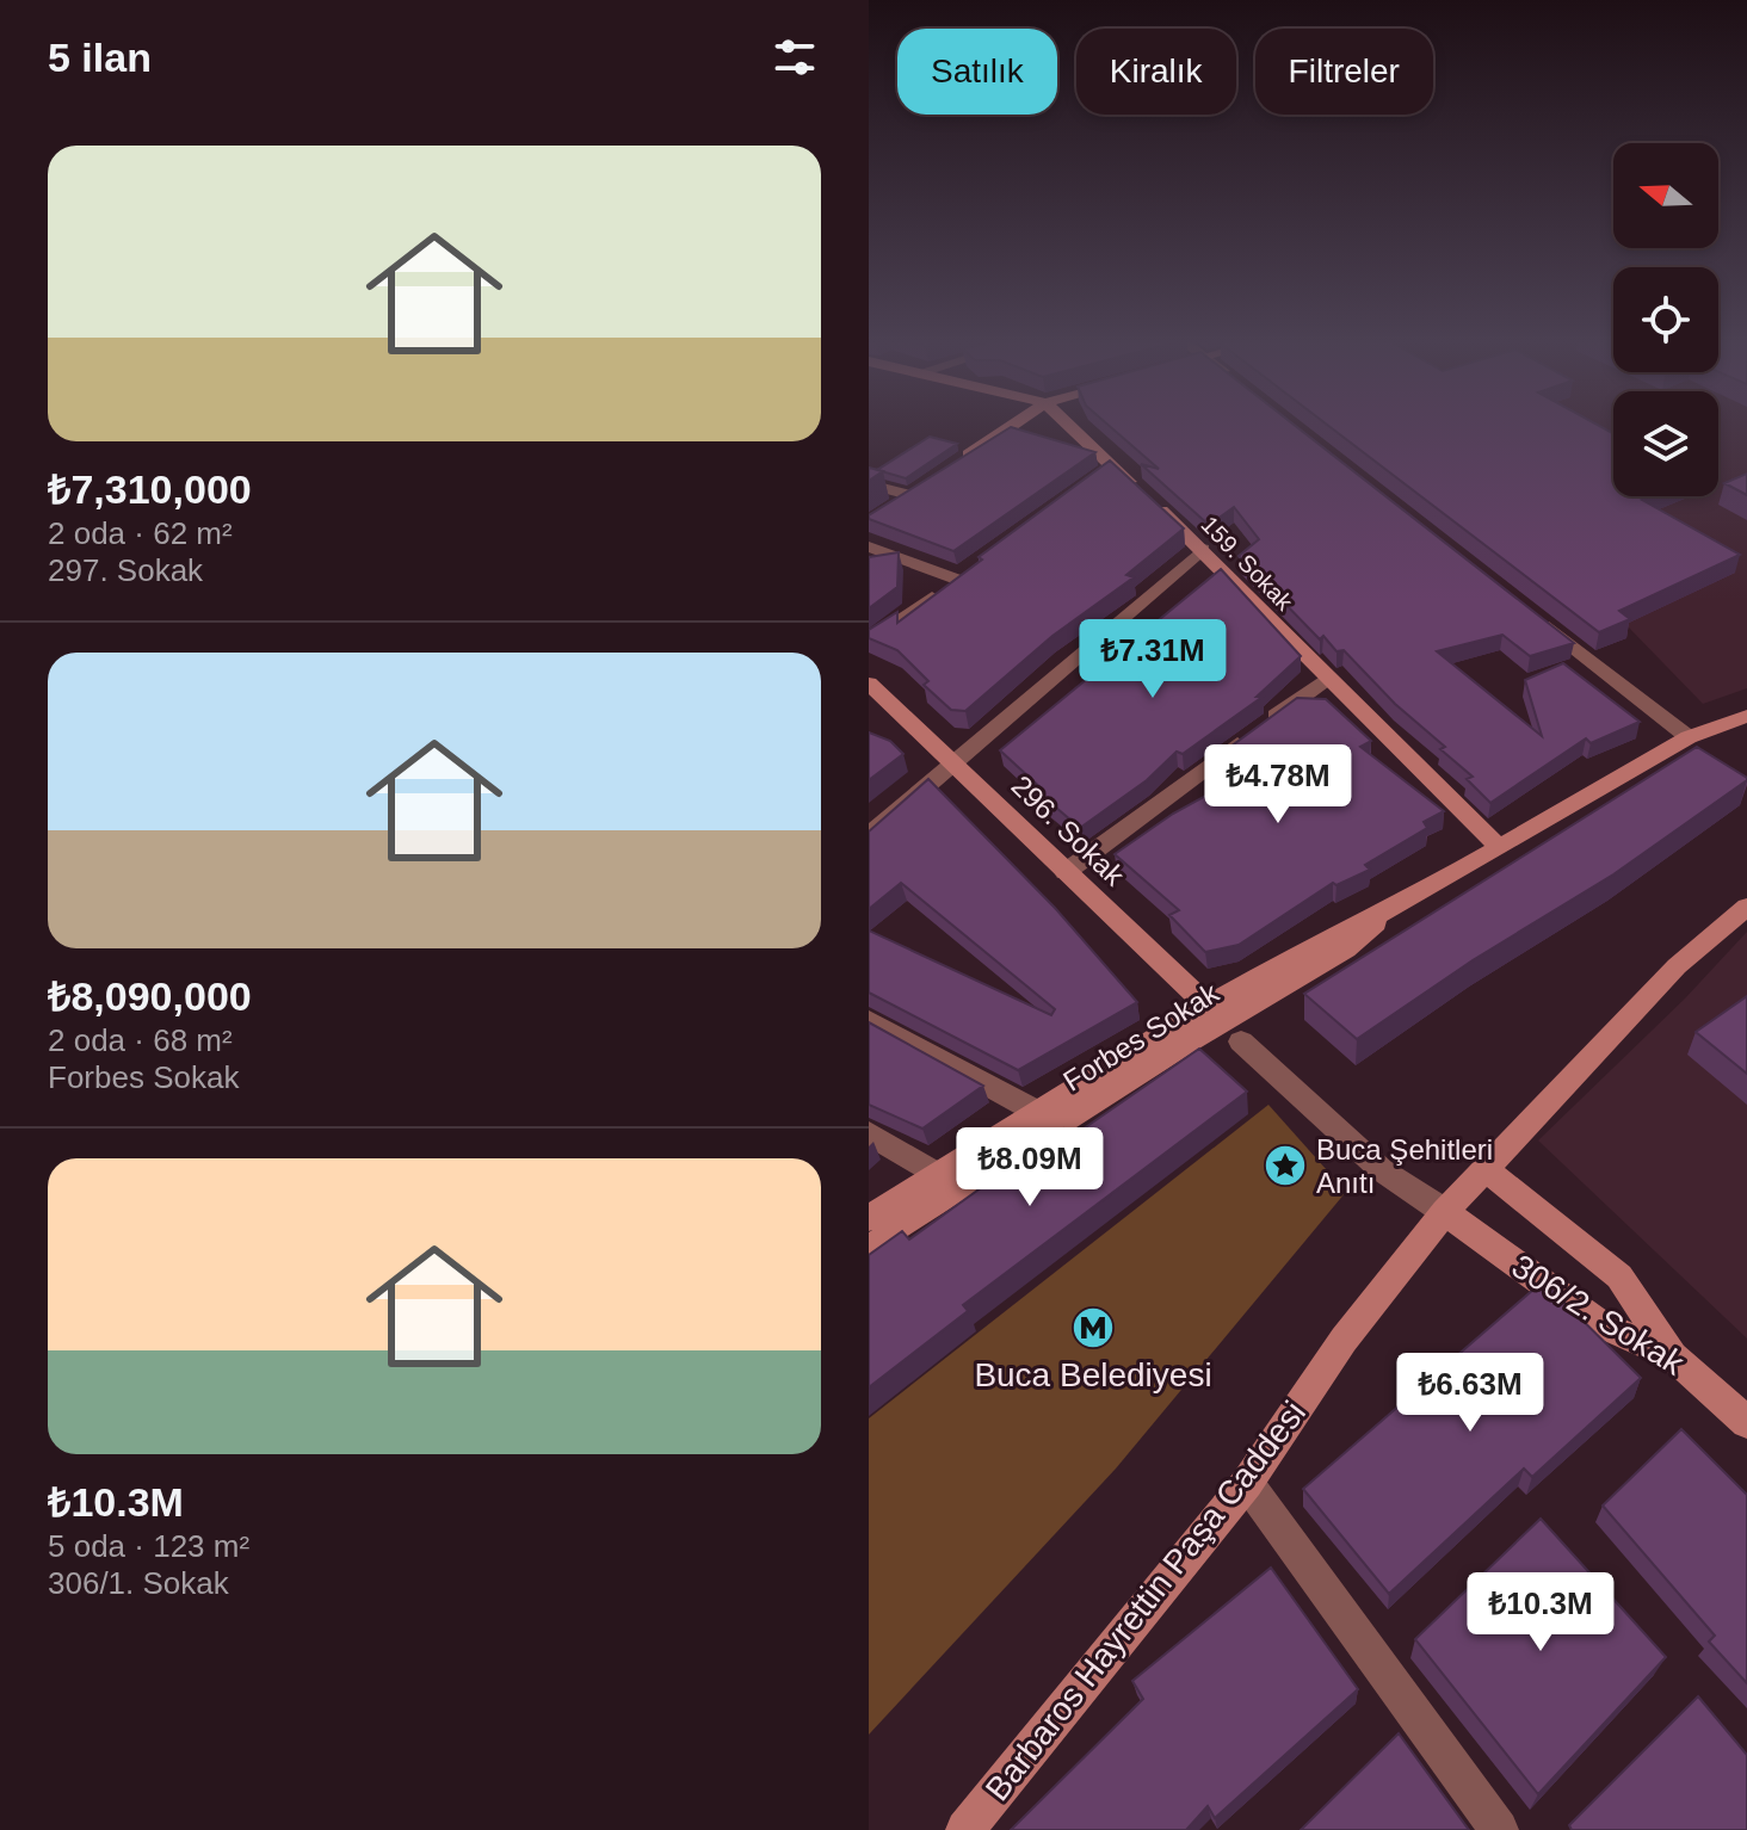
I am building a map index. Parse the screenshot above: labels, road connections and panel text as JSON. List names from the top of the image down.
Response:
{
  "streets": {
    "street": [
      "159. Sokak",
      "296. Sokak",
      "Forbes Sokak",
      "306/2. Sokak",
      "Barbaros Hayrettin Paşa Caddesi"
    ]
  },
  "crossings": [
    ["159. Sokak", "Forbes Sokak"],
    ["296. Sokak", "Forbes Sokak"],
    ["306/2. Sokak", "Barbaros Hayrettin Paşa Caddesi"]
  ],
  "places": {
    "place": ["Buca Şehitleri Anıtı"],
    "metro station": ["Buca Belediyesi"]
  },
  "north": "left",
  "page": {
    "heading": "5 ilan",
    "chip": ["Satılık", "Kiralık", "Filtreler"],
    "list": [
      {
        "name": "₺7,310,000",
        "note": "2 oda · 62 m² · 297. Sokak"
      },
      {
        "name": "₺8,090,000",
        "note": "2 oda · 68 m² · Forbes Sokak"
      },
      {
        "name": "₺10.3M",
        "note": "5 oda · 123 m² · 306/1. Sokak"
      }
    ],
    "price": [
      "₺7.31M",
      "₺4.78M",
      "₺8.09M",
      "₺6.63M",
      "₺10.3M"
    ]
  }
}
